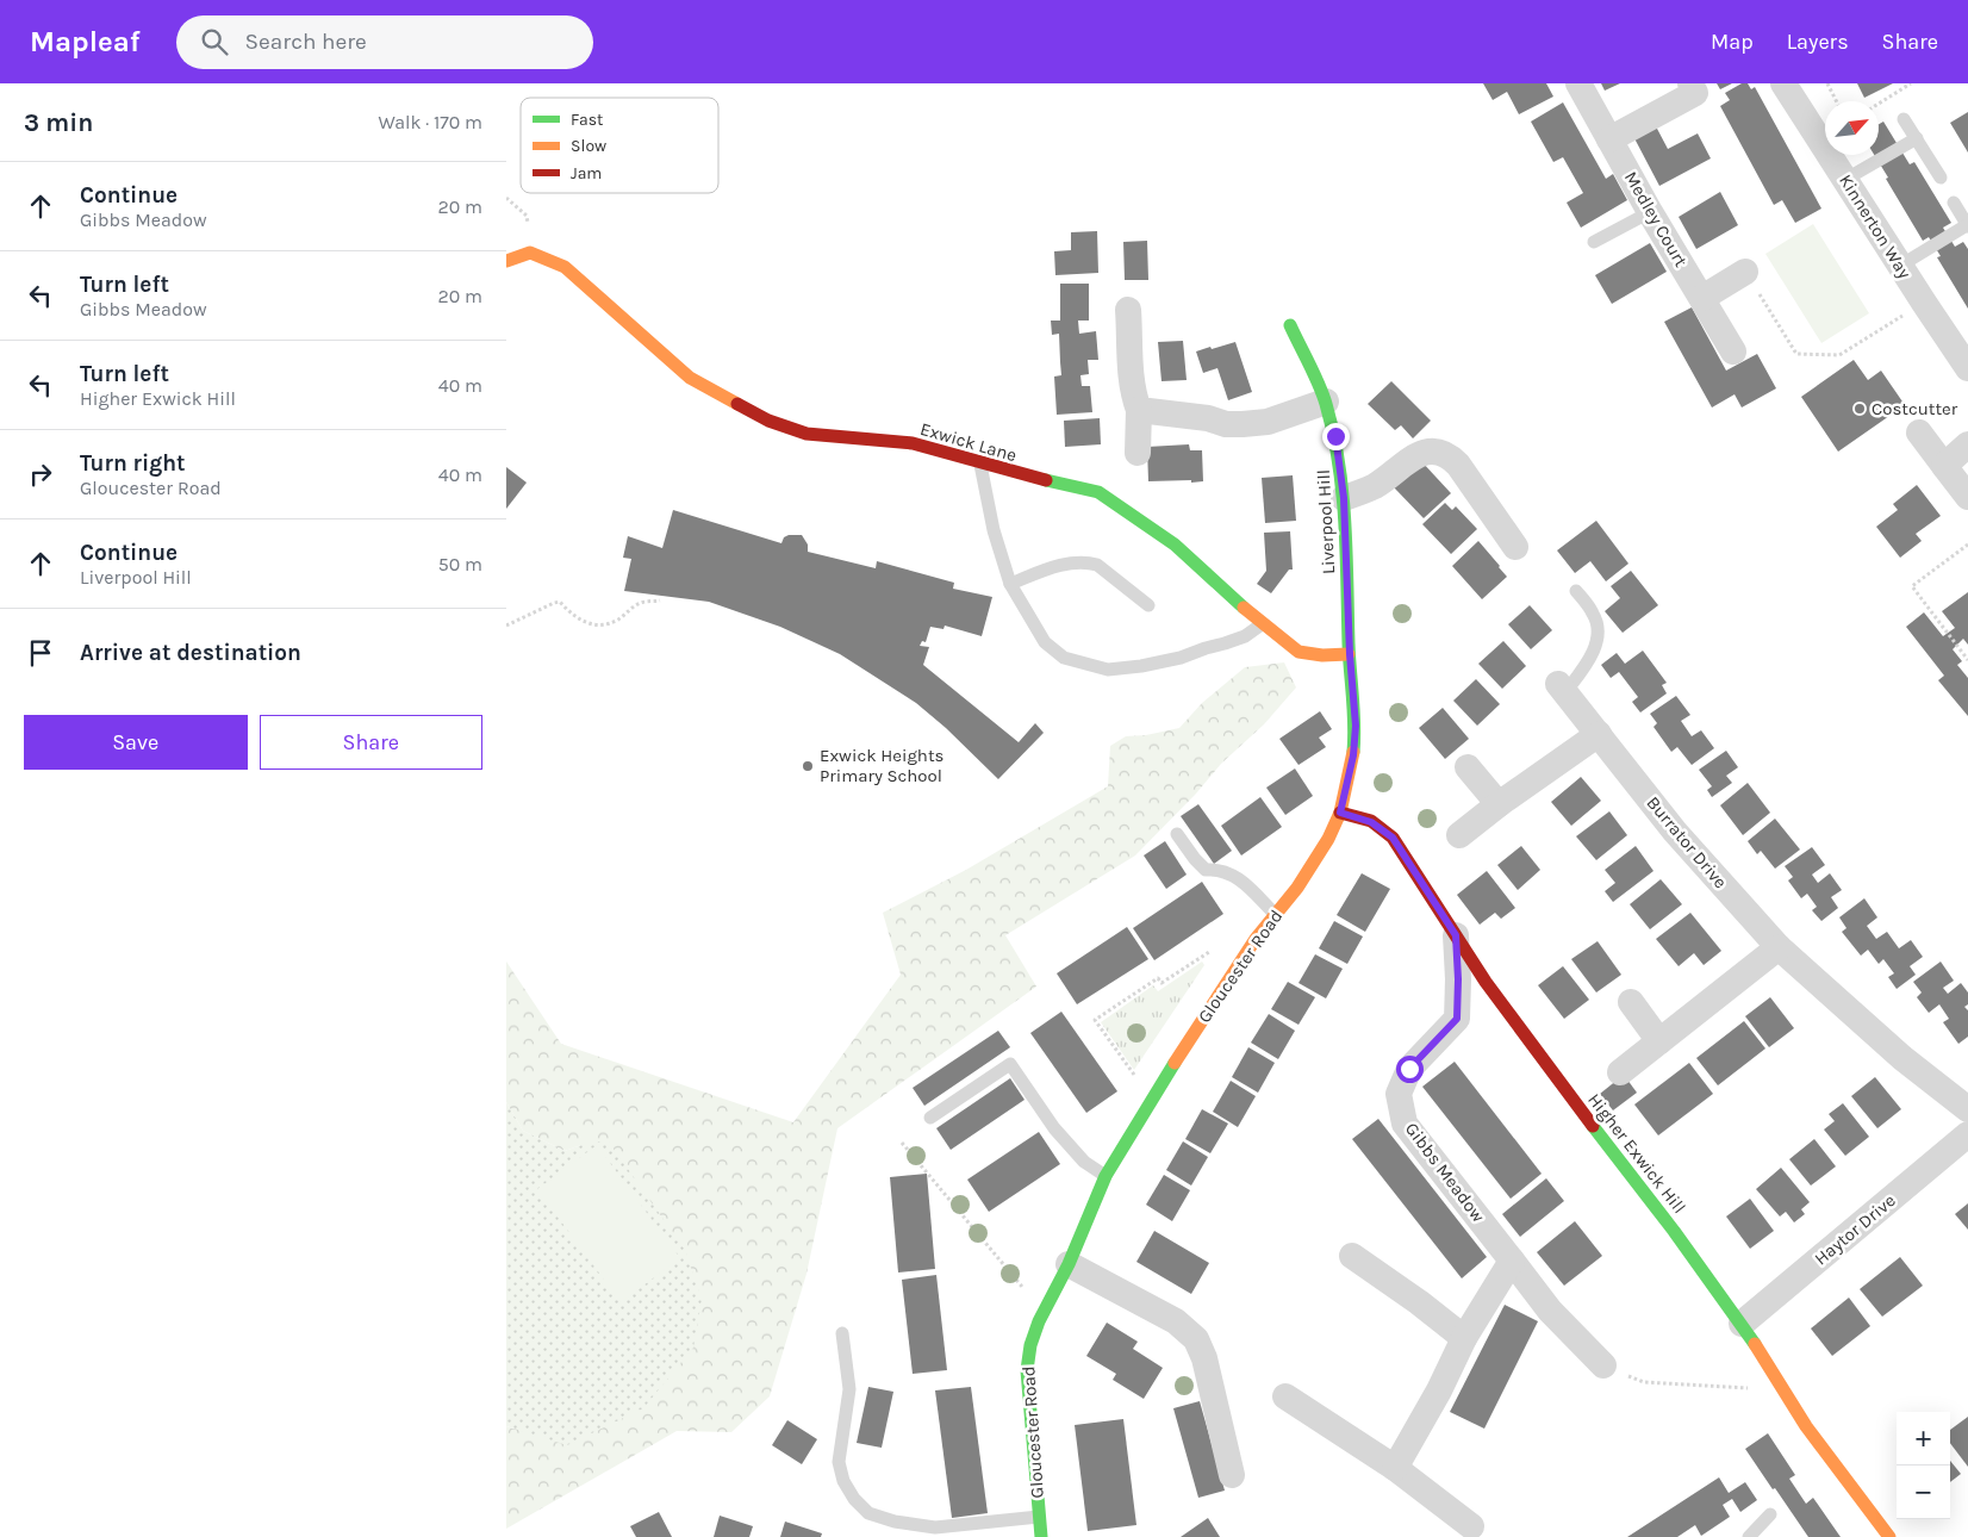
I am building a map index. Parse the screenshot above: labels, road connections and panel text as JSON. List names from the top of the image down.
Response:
{
  "streets": {
    "street": [
      "Medley Court",
      "Kinnerton Way",
      "Exwick Lane",
      "Liverpool Hill",
      "Burrator Drive",
      "Gloucester Road",
      "Higher Exwick Hill",
      "Gibbs Meadow",
      "Haytor Drive"
    ]
  },
  "crossings": [
    ["Exwick Lane", "Liverpool Hill"],
    ["Exwick Lane", "Gloucester Road"],
    ["Liverpool Hill", "Gloucester Road"],
    ["Gloucester Road", "Higher Exwick Hill"],
    ["Higher Exwick Hill", "Gibbs Meadow"],
    ["Higher Exwick Hill", "Haytor Drive"]
  ],
  "places": ["Costcutter", "Exwick Heights Primary School"],
  "legend": ["Fast", "Slow", "Jam"],
  "north": "top right",
  "page": {
    "header": "Mapleaf",
    "search": "Search here",
    "nav": ["Map", "Layers", "Share"],
    "heading": ["3 min", "Walk · 170 m"],
    "list": [
      ["Continue", "Gibbs Meadow", "20 m"],
      ["Turn left", "Gibbs Meadow", "20 m"],
      ["Turn left", "Higher Exwick Hill", "40 m"],
      ["Turn right", "Gloucester Road", "40 m"],
      ["Continue", "Liverpool Hill", "50 m"],
      "Arrive at destination"
    ],
    "buttons": ["Save", "Share"],
    "map_buttons": ["+", "−"]
  }
}
